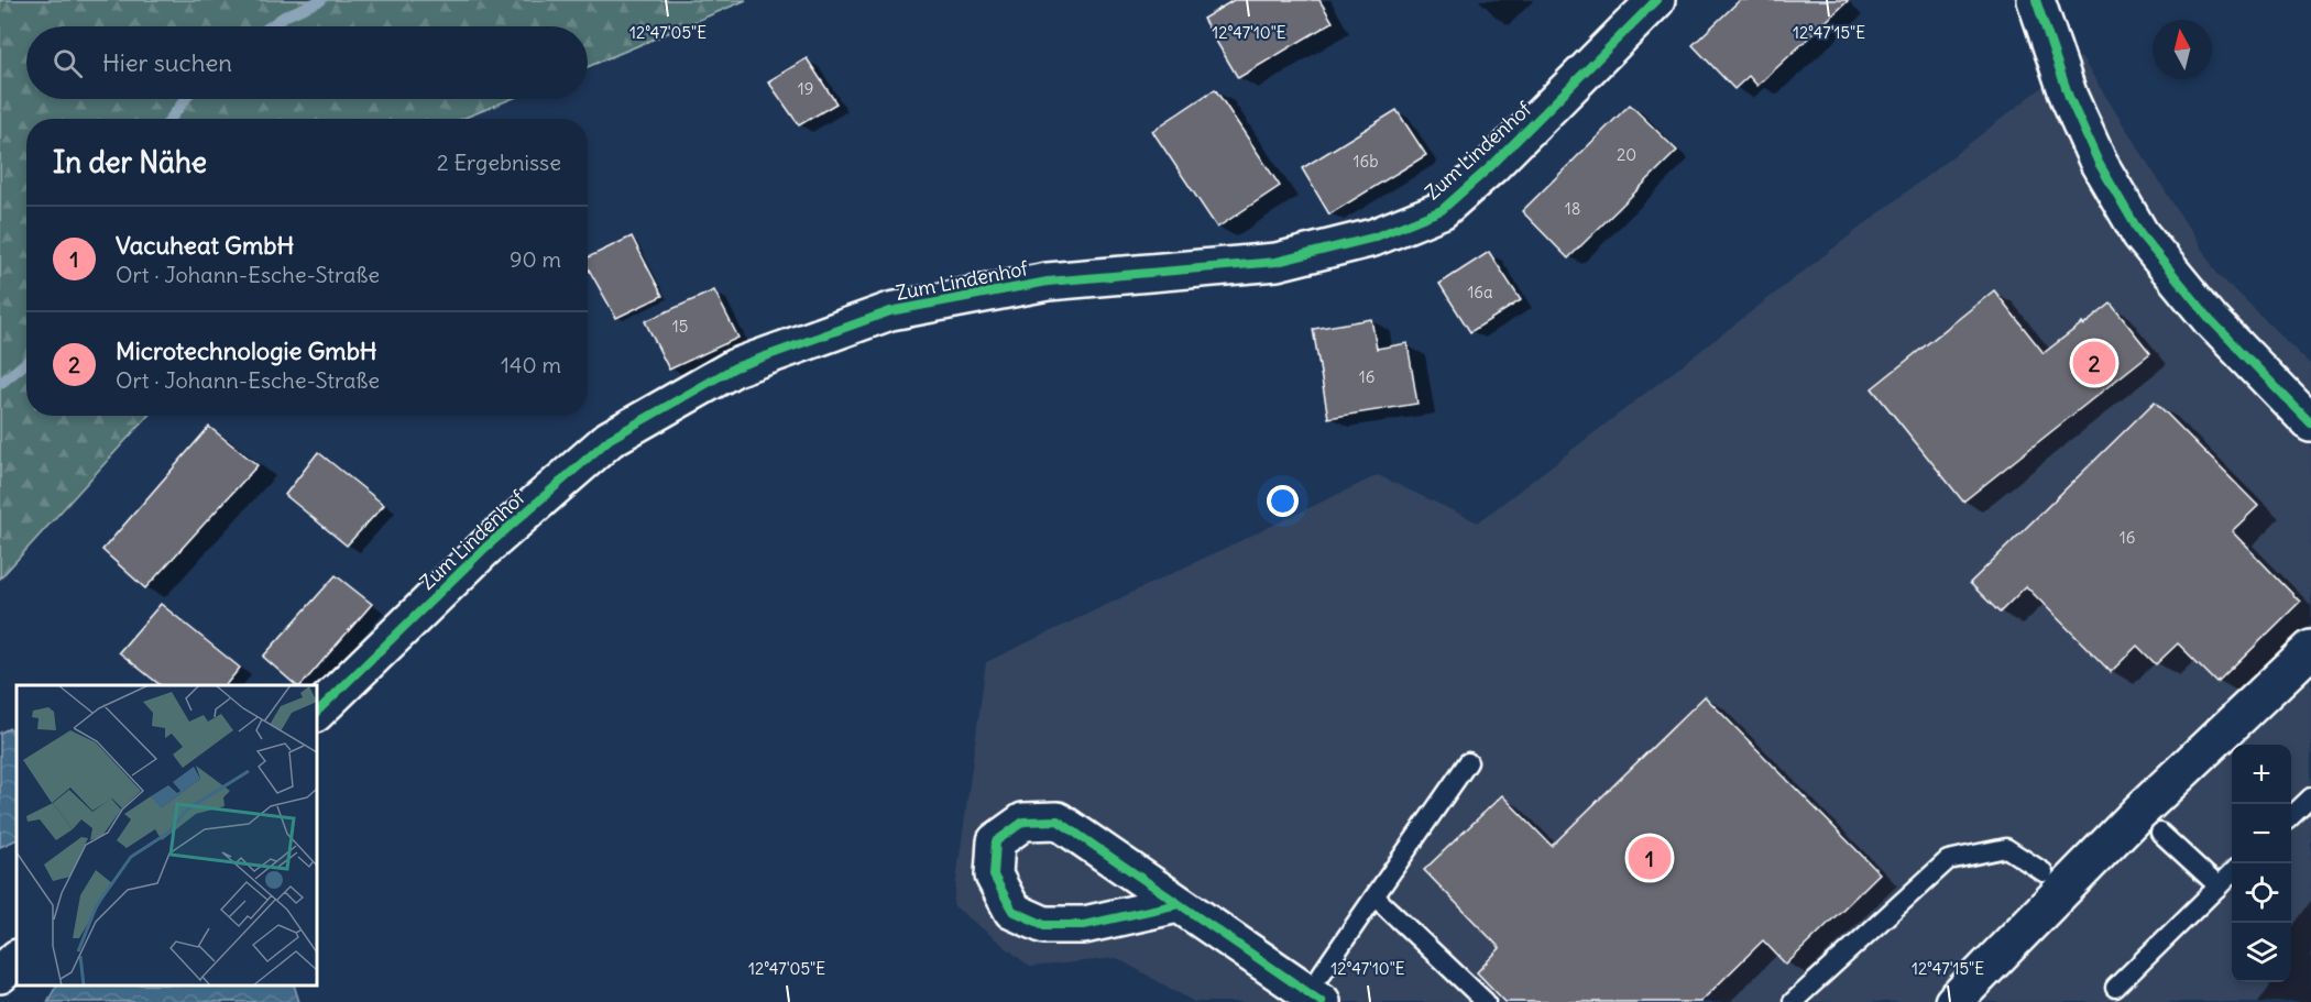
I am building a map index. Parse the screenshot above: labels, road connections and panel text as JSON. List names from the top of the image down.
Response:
{
  "streets": {
    "street": ["Zum Lindenhof"]
  },
  "house_numbers": [
    "19",
    "20",
    "16b",
    "18",
    "16a",
    "15",
    "16",
    "16"
  ],
  "north": "top",
  "page": {
    "search": "Hier suchen",
    "heading": ["In der Nähe", "2 Ergebnisse"],
    "list": [
      {
        "mark": "1",
        "name": "Vacuheat GmbH",
        "note": "Ort · Johann-Esche-Straße",
        "value": "90 m"
      },
      {
        "mark": "2",
        "name": "Microtechnologie GmbH",
        "note": "Ort · Johann-Esche-Straße",
        "value": "140 m"
      }
    ],
    "pins": ["2", "1"],
    "map_buttons": ["+", "−"]
  },
  "coordinates": ["12°47'05\"E", "12°47'10\"E", "12°47'15\"E"]
}
